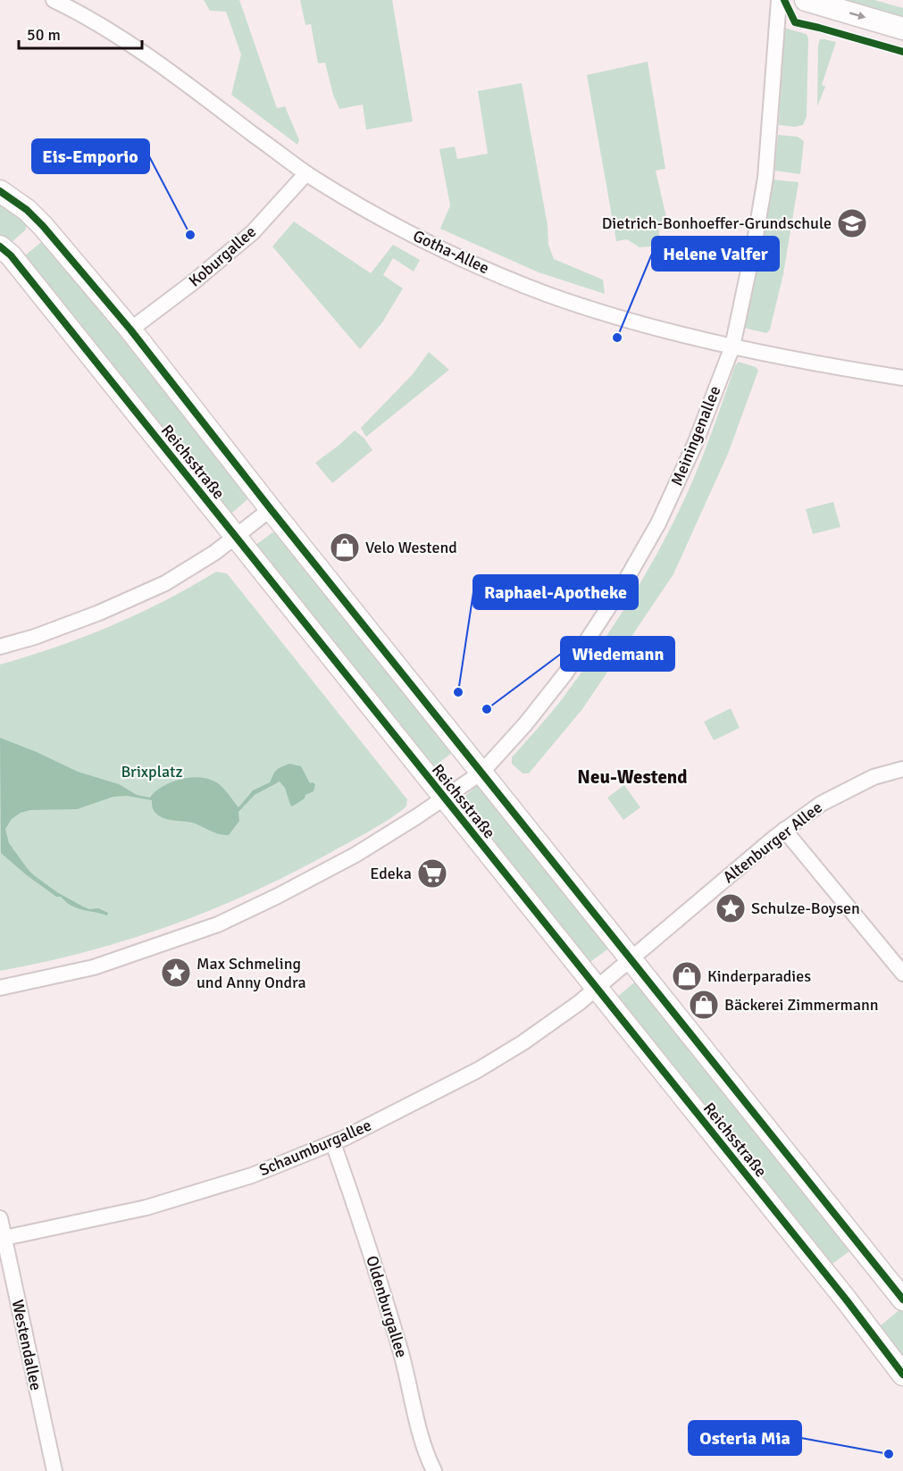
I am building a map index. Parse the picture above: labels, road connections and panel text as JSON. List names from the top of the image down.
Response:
{
  "streets": {
    "main road": ["Reichsstraße"],
    "street": [
      "Gotha-Allee",
      "Koburgallee",
      "Meiningenallee",
      "Altenburger Allee",
      "Schaumburgallee",
      "Oldenburgallee",
      "Westendallee"
    ]
  },
  "crossings": [
    ["Gotha-Allee", "Koburgallee"],
    ["Gotha-Allee", "Meiningenallee"],
    ["Koburgallee", "Reichsstraße"],
    ["Meiningenallee", "Reichsstraße"],
    ["Reichsstraße", "Altenburger Allee"],
    ["Reichsstraße", "Schaumburgallee"],
    ["Altenburger Allee", "Schaumburgallee"],
    ["Schaumburgallee", "Oldenburgallee"],
    ["Schaumburgallee", "Westendallee"]
  ],
  "districts": ["Neu-Westend"],
  "parks": ["Brixplatz"],
  "places": {
    "school or university": ["Dietrich-Bonhoeffer-Grundschule"],
    "other": [
      "Eis-Emporio",
      "Helene Valfer",
      "Raphael-Apotheke",
      "Wiedemann",
      "Osteria Mia"
    ],
    "shop": ["Velo Westend", "Kinderparadies", "Bäckerei Zimmermann"],
    "supermarket": ["Edeka"],
    "place": ["Schulze-Boysen", "Max Schmeling und Anny Ondra"]
  },
  "scale_bar": "50 m"
}
